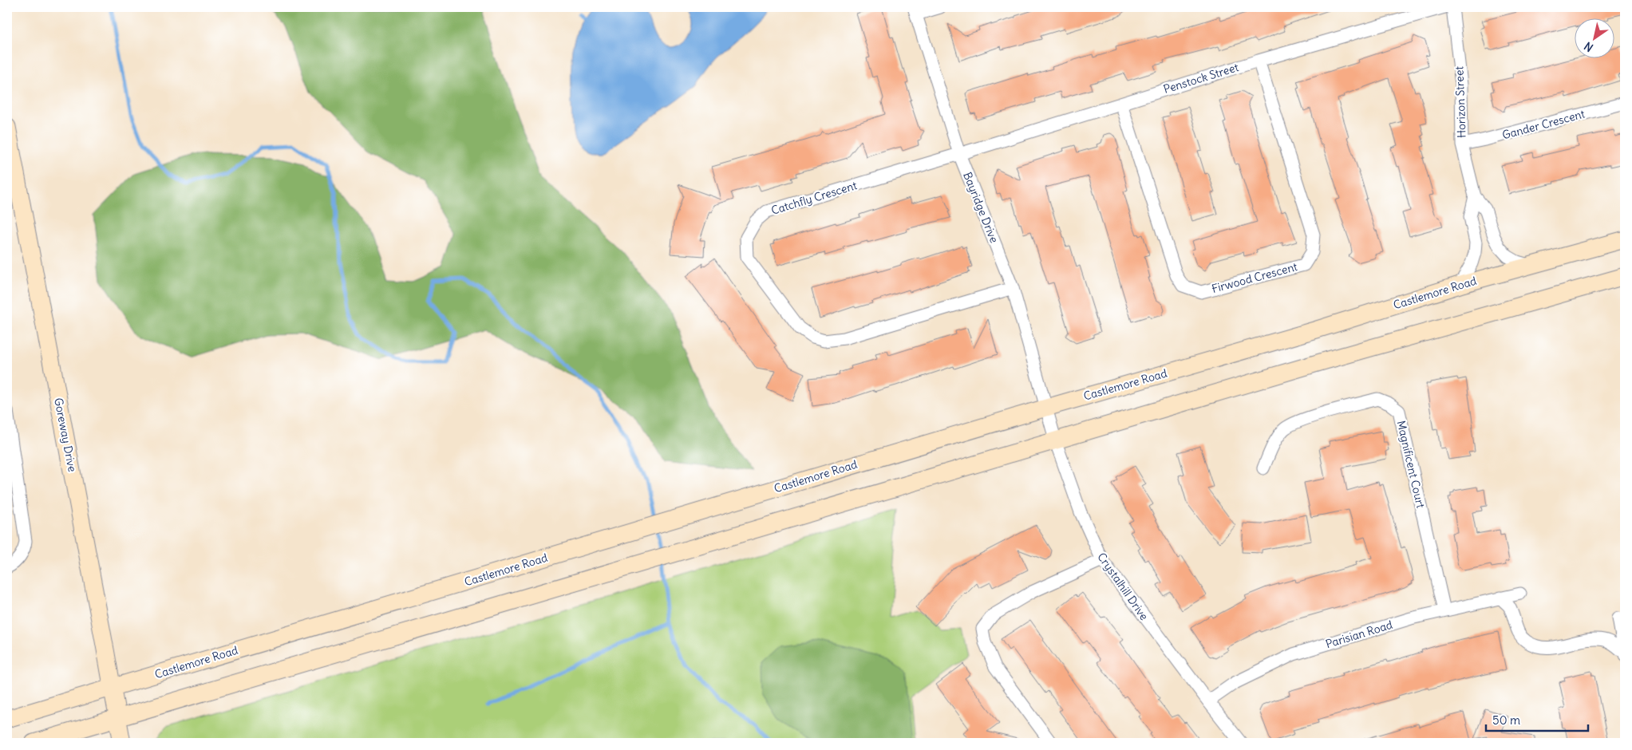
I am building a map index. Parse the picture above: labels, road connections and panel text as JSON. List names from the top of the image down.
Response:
{
  "streets": {
    "main road": ["Castlemore Road", "Goreway Drive"],
    "street": [
      "Penstock Street",
      "Horizon Street",
      "Gander Crescent",
      "Catchfly Crescent",
      "Bayridge Drive",
      "Firwood Crescent",
      "Magnificent Court",
      "Crystalhill Drive",
      "Parisian Road"
    ]
  },
  "crossings": [
    ["Penstock Street", "Catchfly Crescent"],
    ["Penstock Street", "Bayridge Drive"],
    ["Penstock Street", "Firwood Crescent"],
    ["Horizon Street", "Gander Crescent"],
    ["Horizon Street", "Castlemore Road"],
    ["Catchfly Crescent", "Bayridge Drive"],
    ["Bayridge Drive", "Castlemore Road"],
    ["Bayridge Drive", "Crystalhill Drive"],
    ["Castlemore Road", "Goreway Drive"],
    ["Castlemore Road", "Crystalhill Drive"],
    ["Magnificent Court", "Parisian Road"],
    ["Crystalhill Drive", "Parisian Road"]
  ],
  "scale_bar": "50 m",
  "north": "bottom left"
}
